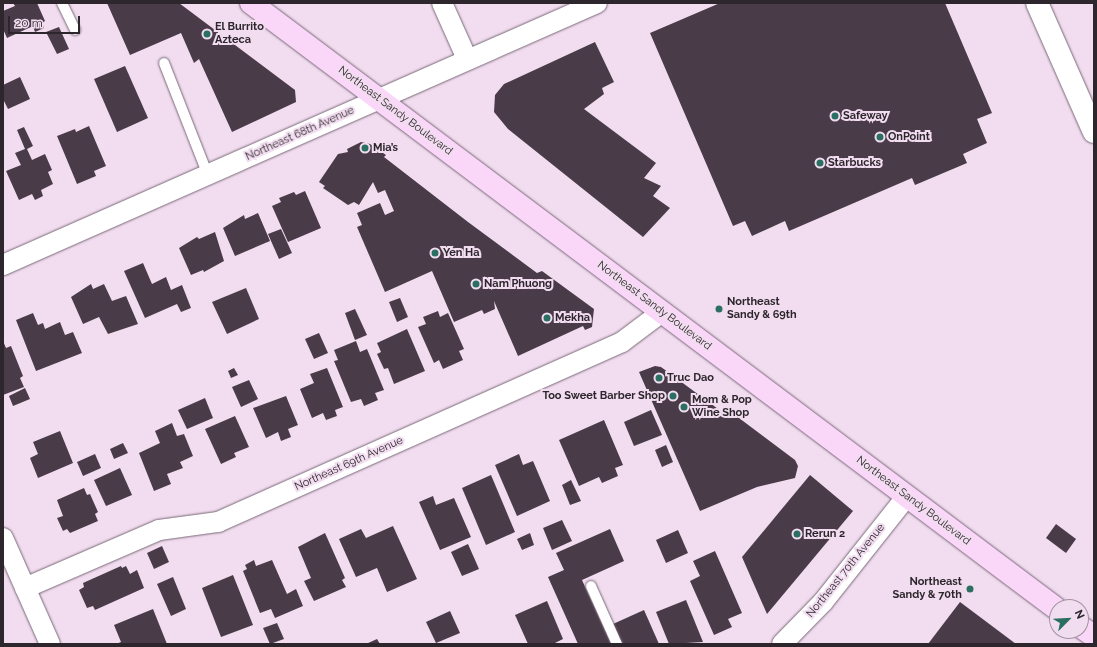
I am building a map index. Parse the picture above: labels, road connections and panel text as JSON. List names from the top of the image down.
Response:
{
  "streets": {
    "main road": ["Northeast Sandy Boulevard"],
    "street": ["Northeast 68th Avenue", "Northeast 69th Avenue", "Northeast 70th Avenue"]
  },
  "crossings": [
    ["Northeast Sandy Boulevard", "Northeast 68th Avenue"],
    ["Northeast Sandy Boulevard", "Northeast 69th Avenue"],
    ["Northeast Sandy Boulevard", "Northeast 70th Avenue"]
  ],
  "places": [
    "El Burrito Azteca",
    "Safeway",
    "OnPoint",
    "Mia’s",
    "Starbucks",
    "Yen Ha",
    "Nam Phuong",
    "Northeast Sandy & 69th",
    "Mekha",
    "Truc Dao",
    "Too Sweet Barber Shop",
    "Mom & Pop Wine Shop",
    "Rerun 2",
    "Northeast Sandy & 70th"
  ],
  "scale_bar": "20 m",
  "north": "top right"
}
